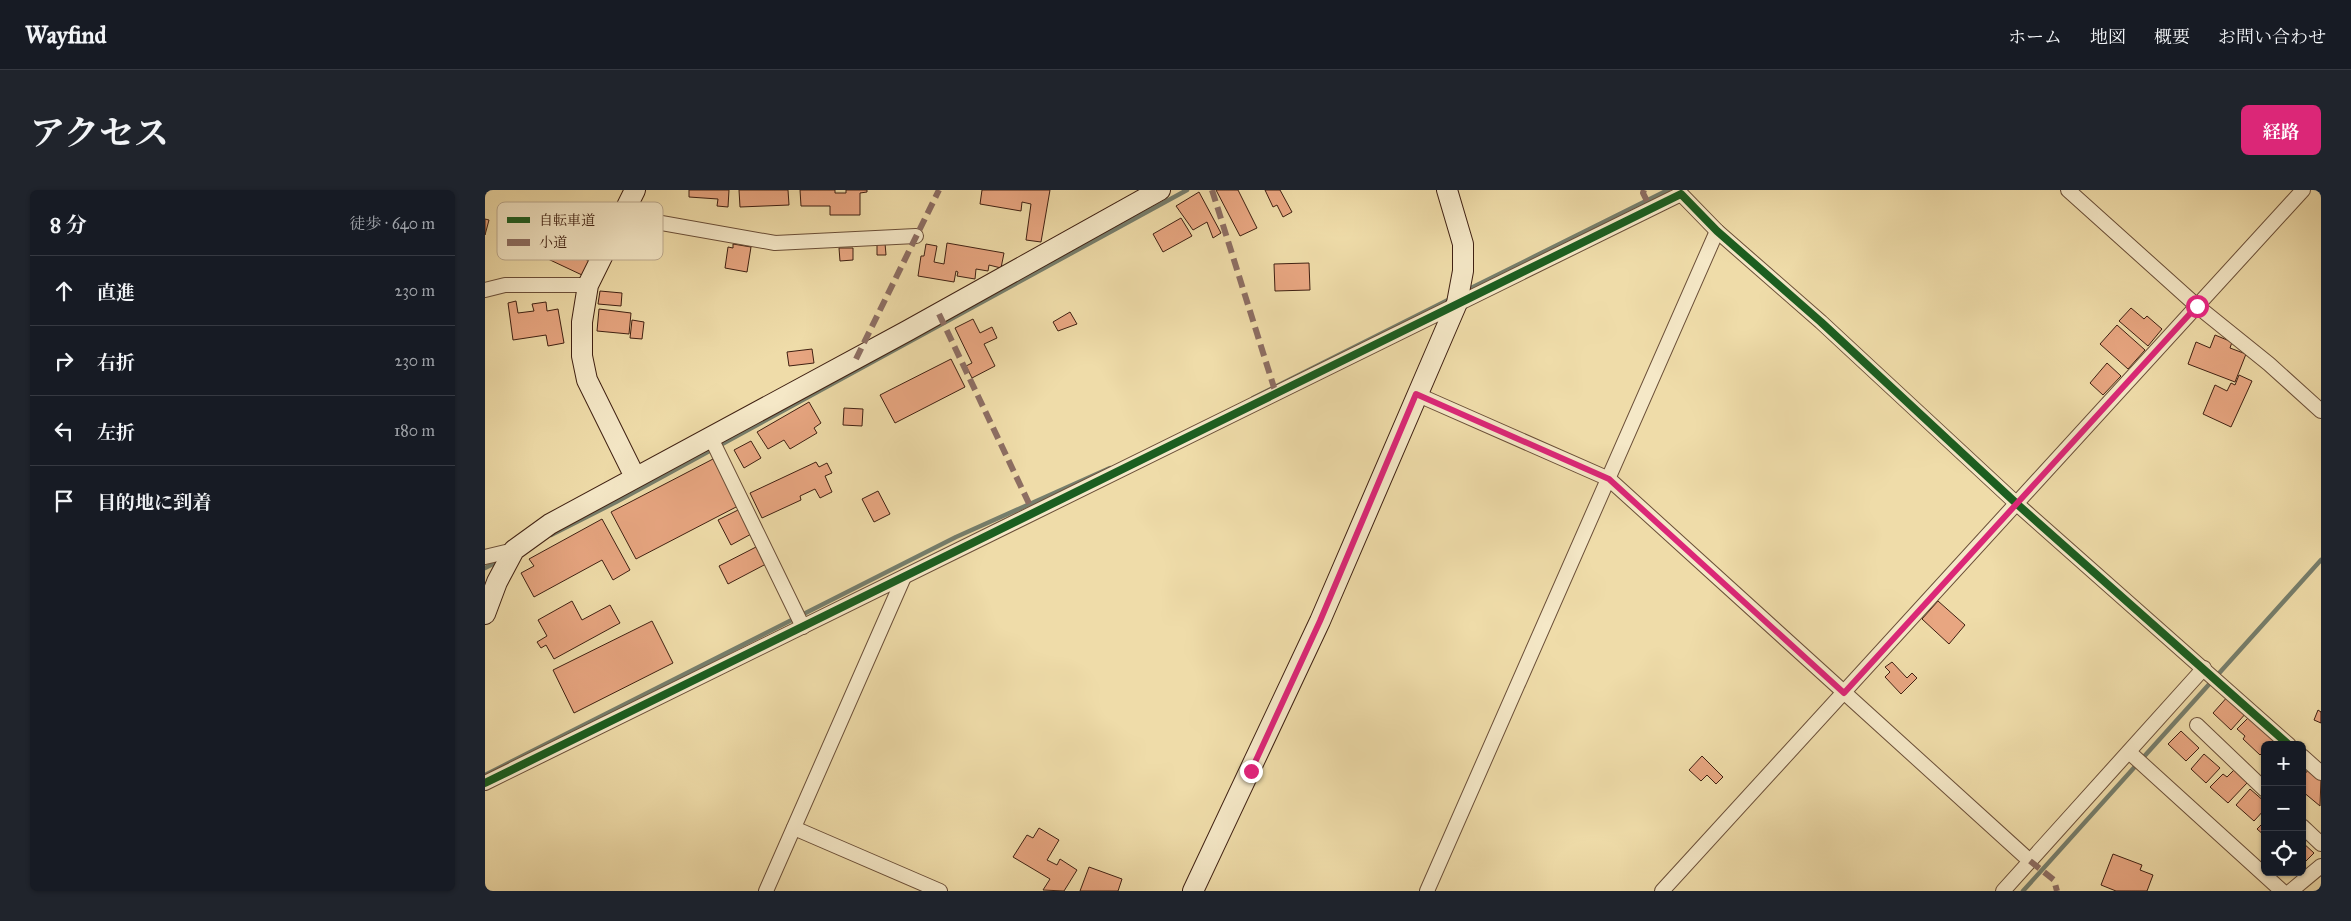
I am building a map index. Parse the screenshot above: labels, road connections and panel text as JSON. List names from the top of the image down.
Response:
{
  "legend": ["自転車道", "小道"],
  "page": {
    "header": "Wayfind",
    "nav": [
      "ホーム",
      "地図",
      "概要",
      "お問い合わせ"
    ],
    "title": "アクセス",
    "buttons": "経路",
    "heading": ["8 分", "徒歩 · 640 m"],
    "list": [
      ["直進", "230 m"],
      ["右折", "230 m"],
      ["左折", "180 m"],
      "目的地に到着"
    ],
    "map_buttons": ["+", "−"]
  }
}
